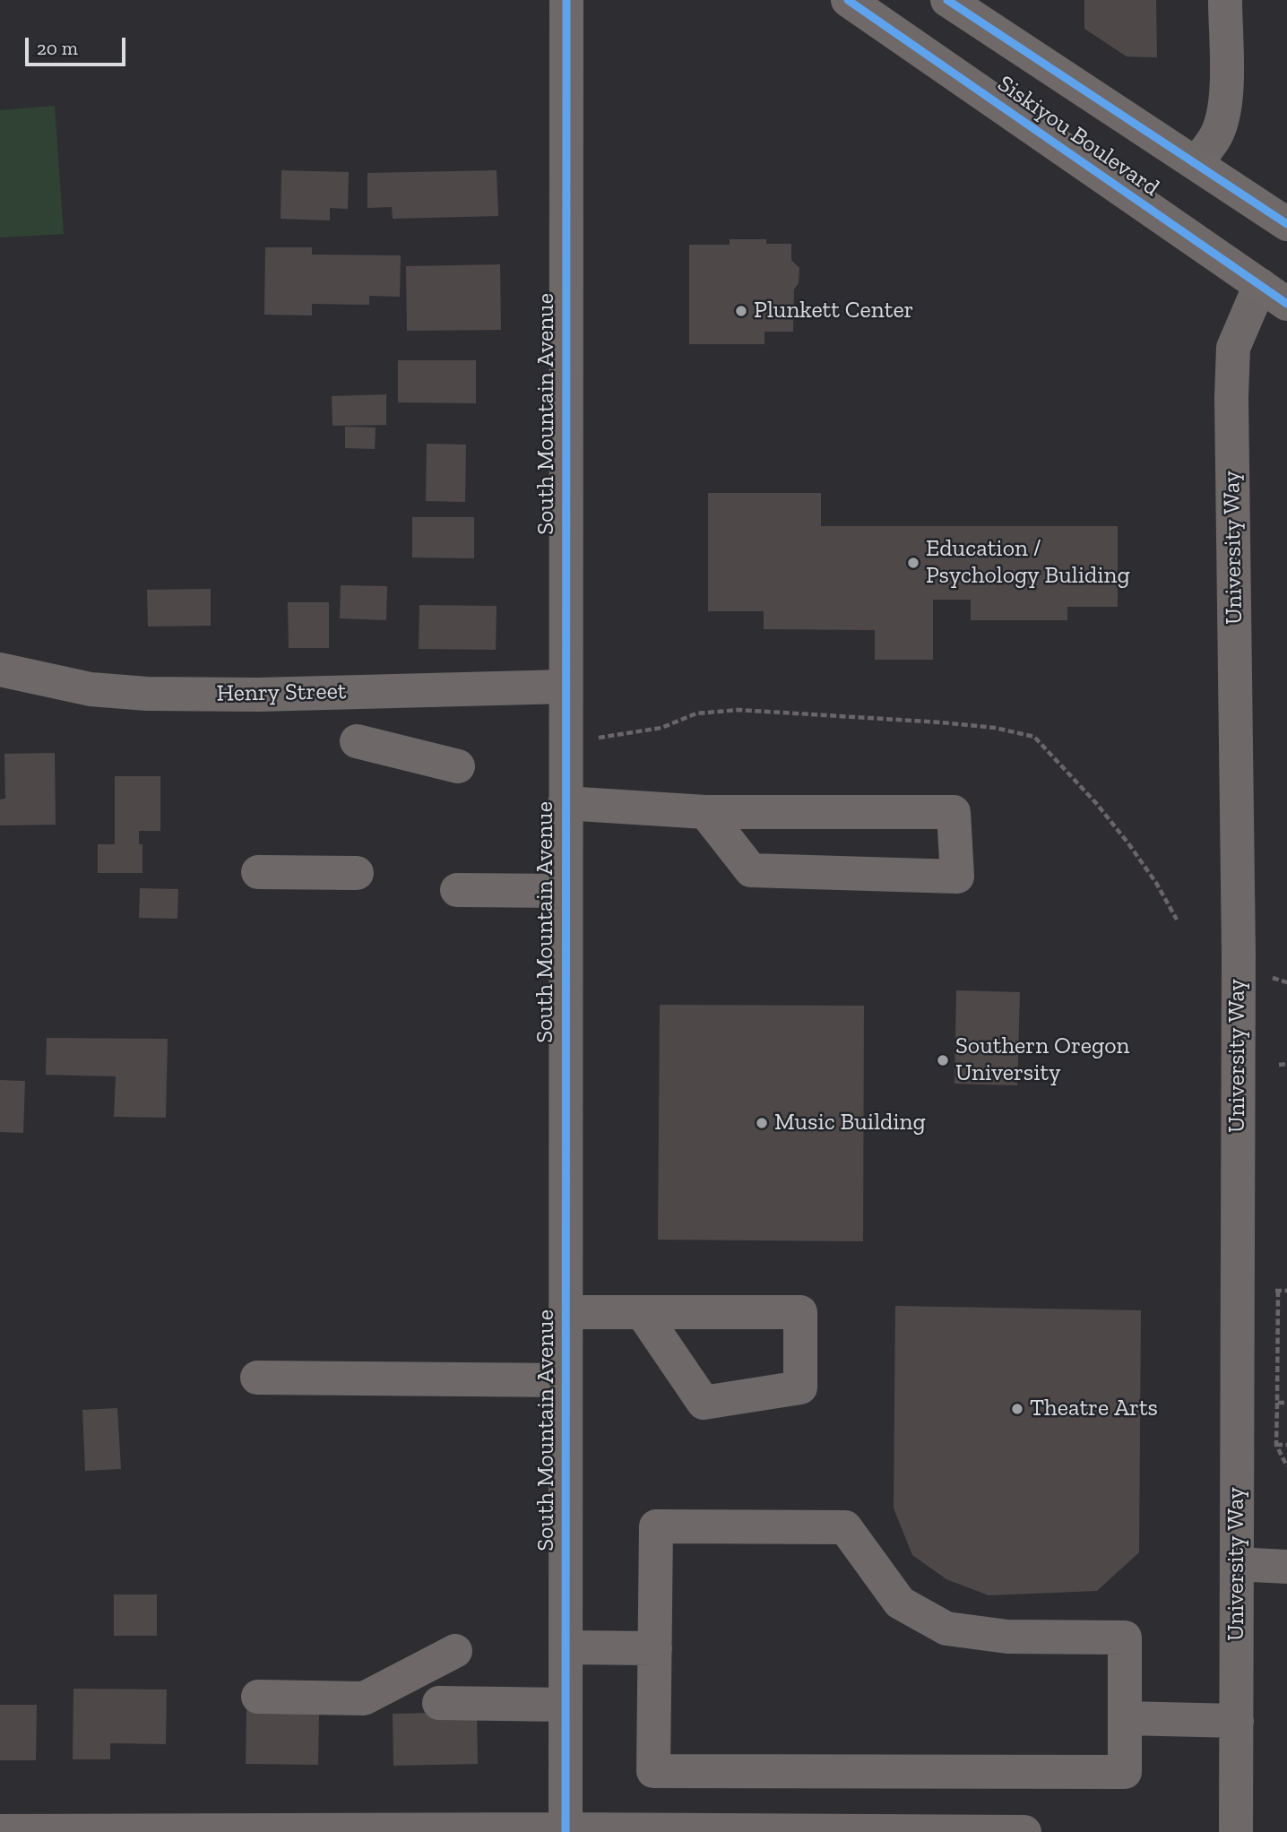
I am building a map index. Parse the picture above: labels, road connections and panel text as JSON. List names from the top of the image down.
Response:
{
  "streets": {
    "main road": ["Siskiyou Boulevard"],
    "street": ["South Mountain Avenue", "University Way", "Henry Street"]
  },
  "crossings": [
    ["Siskiyou Boulevard", "University Way"],
    ["South Mountain Avenue", "Henry Street"]
  ],
  "places": [
    "Plunkett Center",
    "Education / Psychology Buliding",
    "Southern Oregon University",
    "Music Building",
    "Theatre Arts"
  ],
  "scale_bar": "20 m"
}
